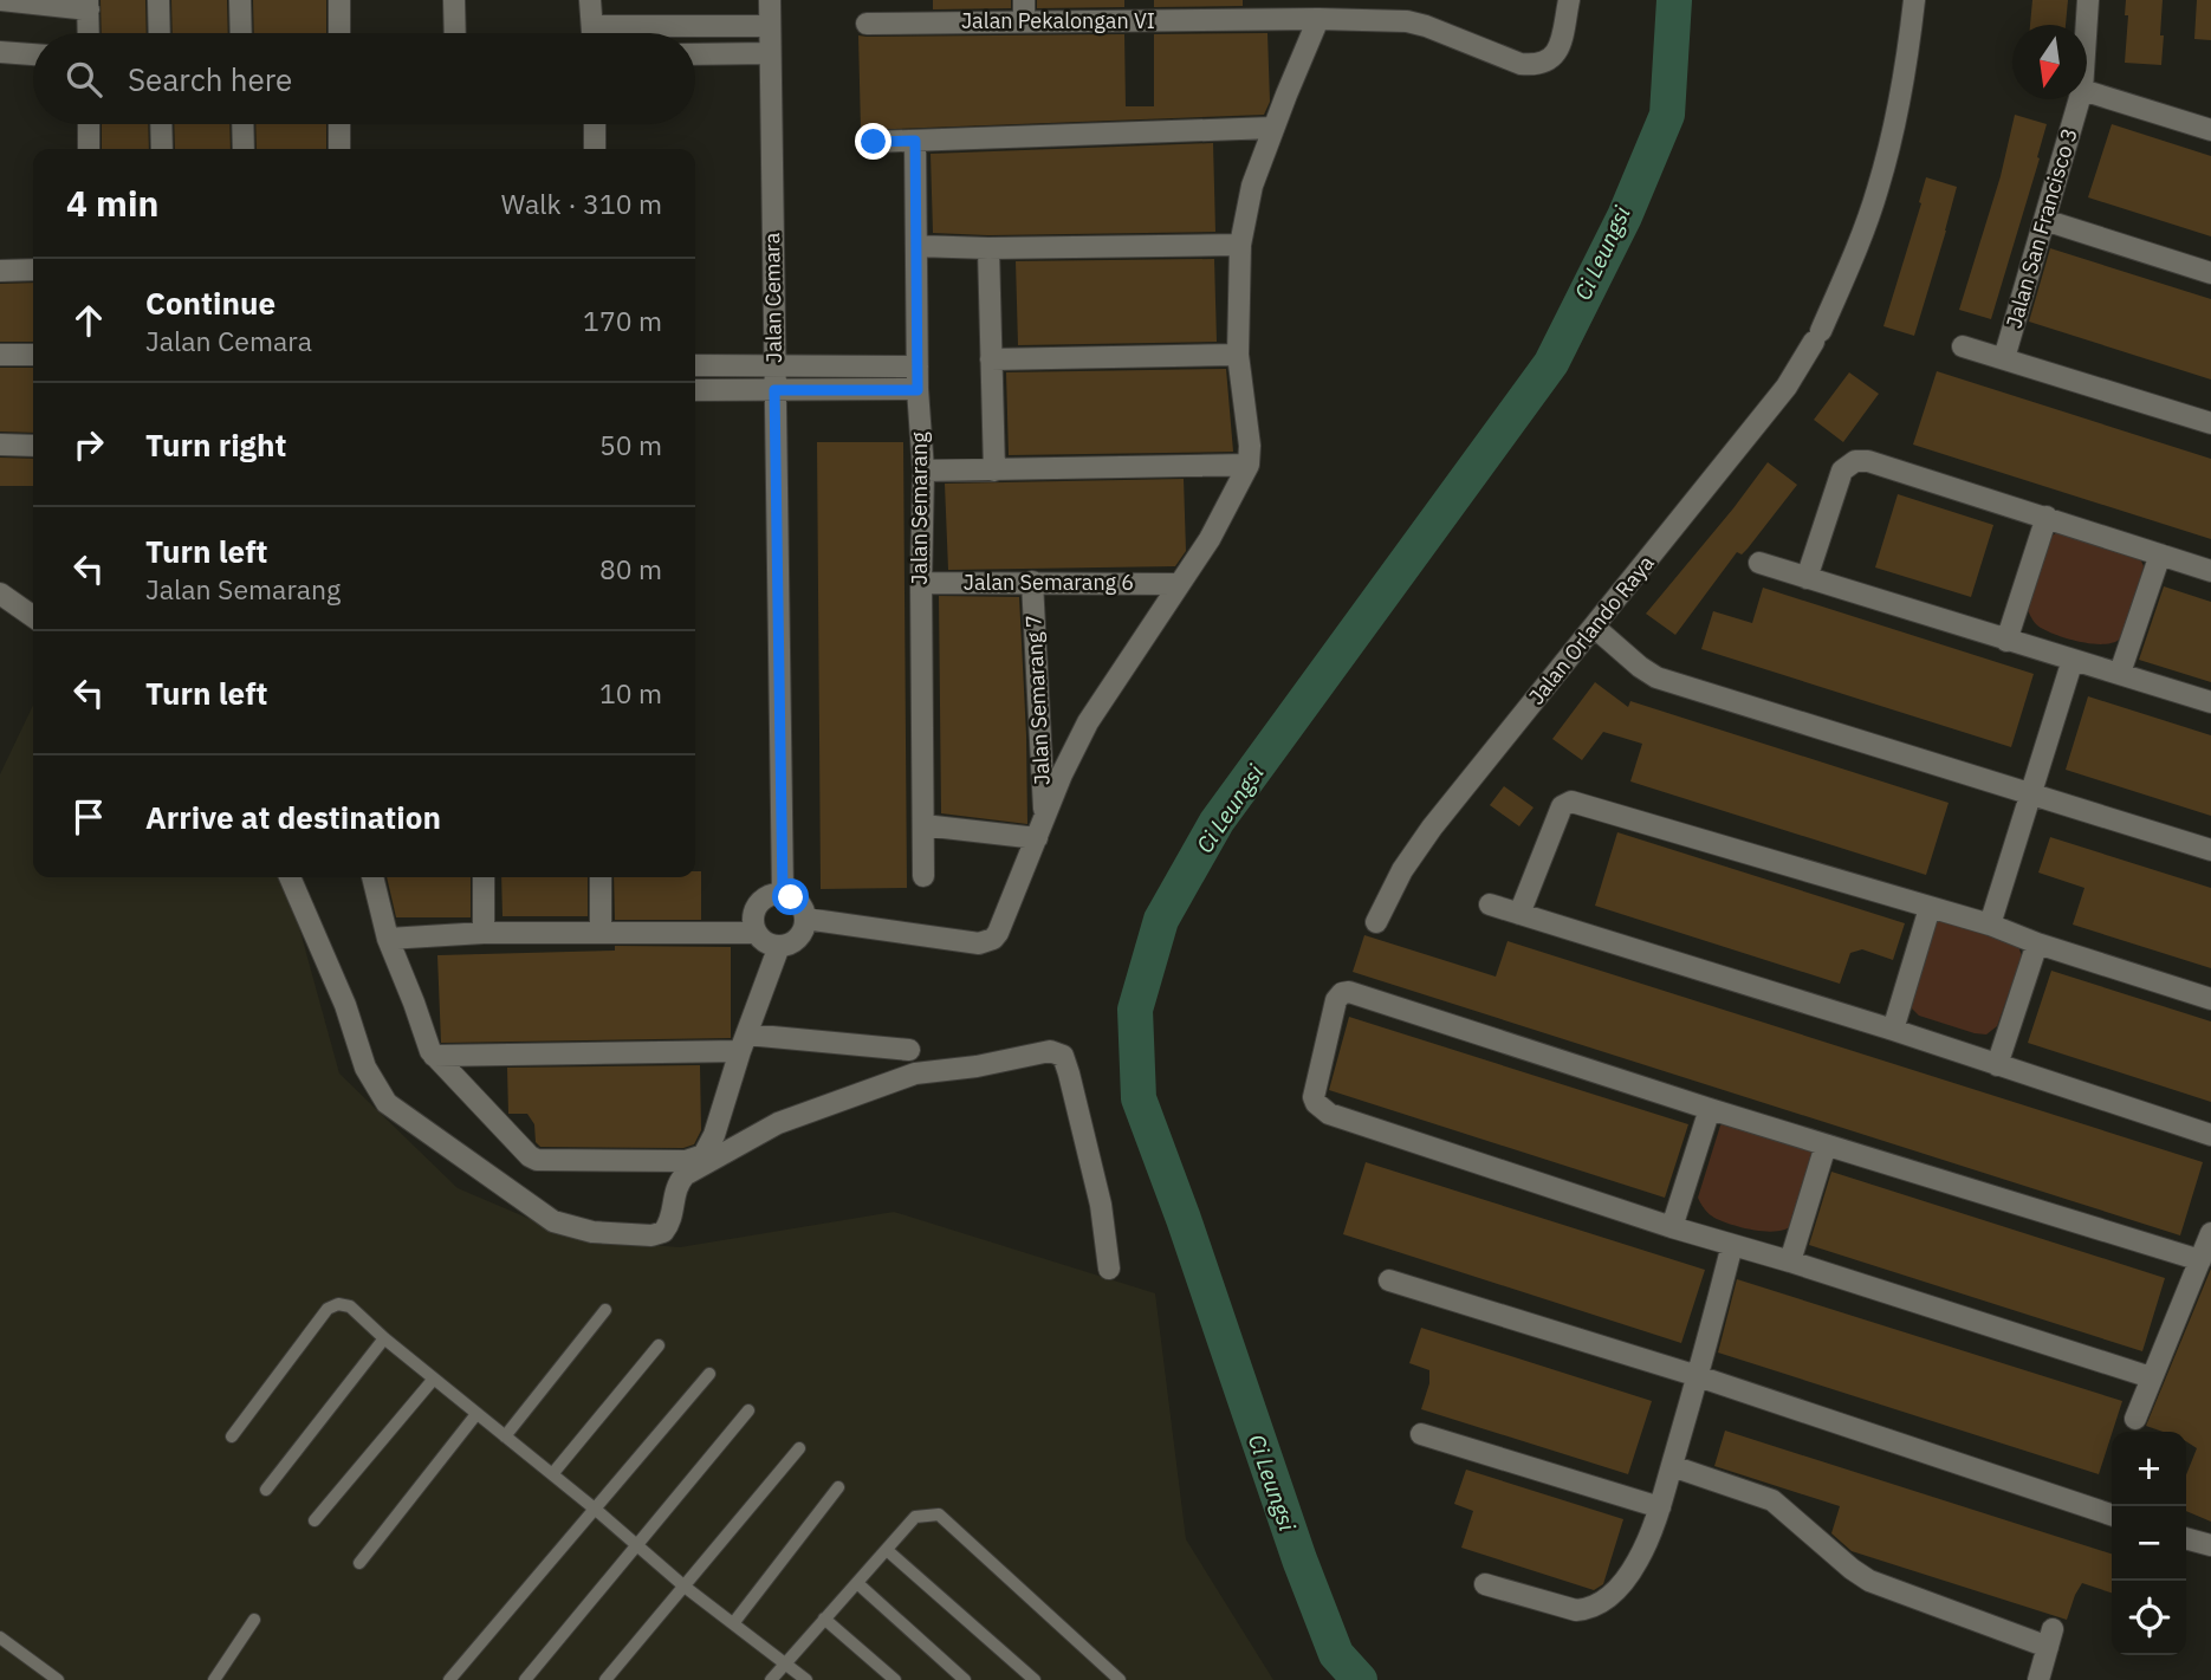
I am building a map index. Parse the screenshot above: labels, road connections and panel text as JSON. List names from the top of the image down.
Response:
{
  "streets": {
    "street": [
      "Jalan Pekalongan VI",
      "Jalan San Francisco 3",
      "Jalan Cemara",
      "Jalan Semarang",
      "Jalan Semarang 6",
      "Jalan Orlando Raya",
      "Jalan Semarang 7"
    ]
  },
  "crossings": [
    ["Jalan Semarang", "Jalan Semarang 6"],
    ["Jalan Semarang 6", "Jalan Semarang 7"]
  ],
  "water": ["Ci Leungsi"],
  "north": "bottom",
  "page": {
    "search": "Search here",
    "heading": ["4 min", "Walk · 310 m"],
    "list": [
      ["Continue", "Jalan Cemara", "170 m"],
      ["Turn right", "50 m"],
      ["Turn left", "Jalan Semarang", "80 m"],
      ["Turn left", "10 m"],
      "Arrive at destination"
    ],
    "map_buttons": ["+", "−"]
  }
}
